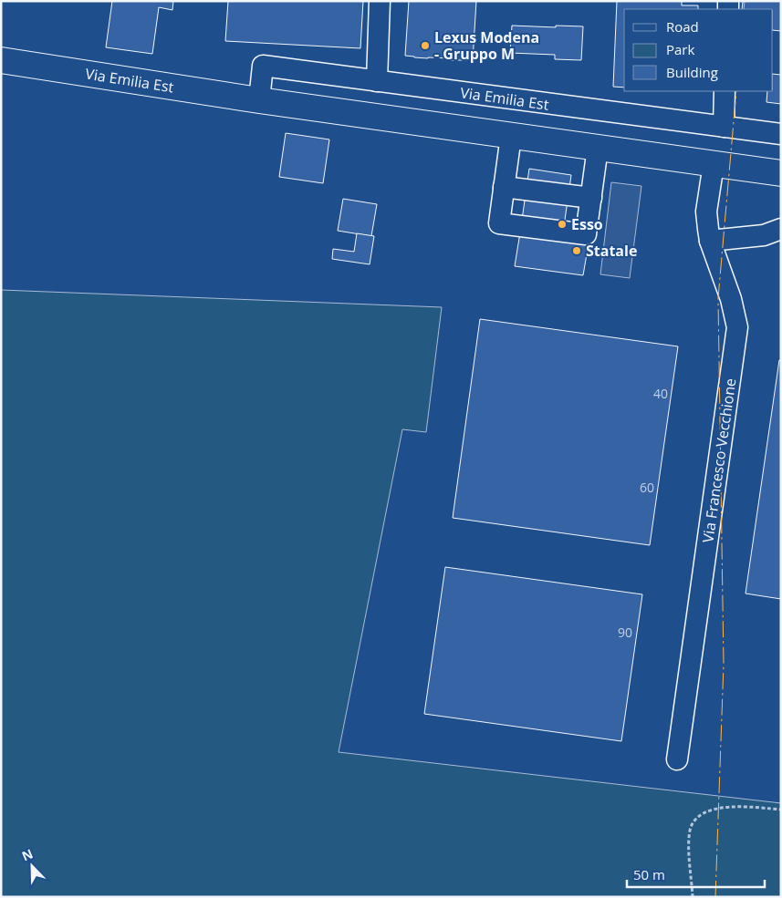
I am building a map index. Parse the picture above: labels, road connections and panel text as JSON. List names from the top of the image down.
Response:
{
  "streets": {
    "main road": ["Via Emilia Est"],
    "street": ["Via Francesco Vecchione"]
  },
  "crossings": [
    ["Via Emilia Est", "Via Francesco Vecchione"]
  ],
  "places": ["Lexus Modena - Gruppo M", "Esso", "Statale"],
  "house_numbers": ["40", "60", "90"],
  "legend": ["Road", "Park", "Building"],
  "scale_bar": "50 m",
  "north": "top left"
}
